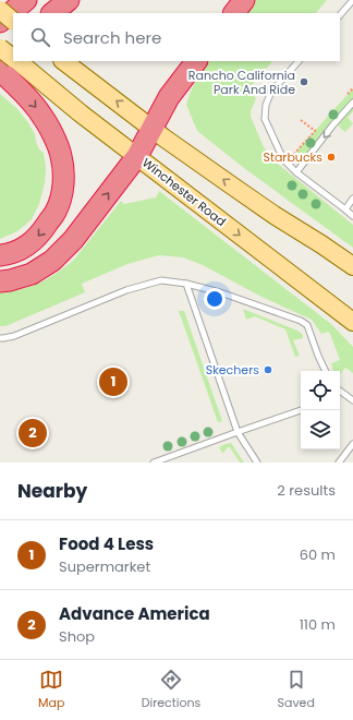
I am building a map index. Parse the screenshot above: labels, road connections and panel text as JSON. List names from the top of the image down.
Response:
{
  "streets": {
    "main road": ["Winchester Road"]
  },
  "places": ["Rancho California Park And Ride", "Starbucks", "Skechers"],
  "page": {
    "search": "Search here",
    "pins": ["1", "2"],
    "heading": ["Nearby", "2 results"],
    "list": [
      {
        "mark": "1",
        "name": "Food 4 Less",
        "note": "Supermarket",
        "value": "60 m"
      },
      {
        "mark": "2",
        "name": "Advance America",
        "note": "Shop",
        "value": "110 m"
      }
    ],
    "nav": ["Map", "Directions", "Saved"]
  }
}
